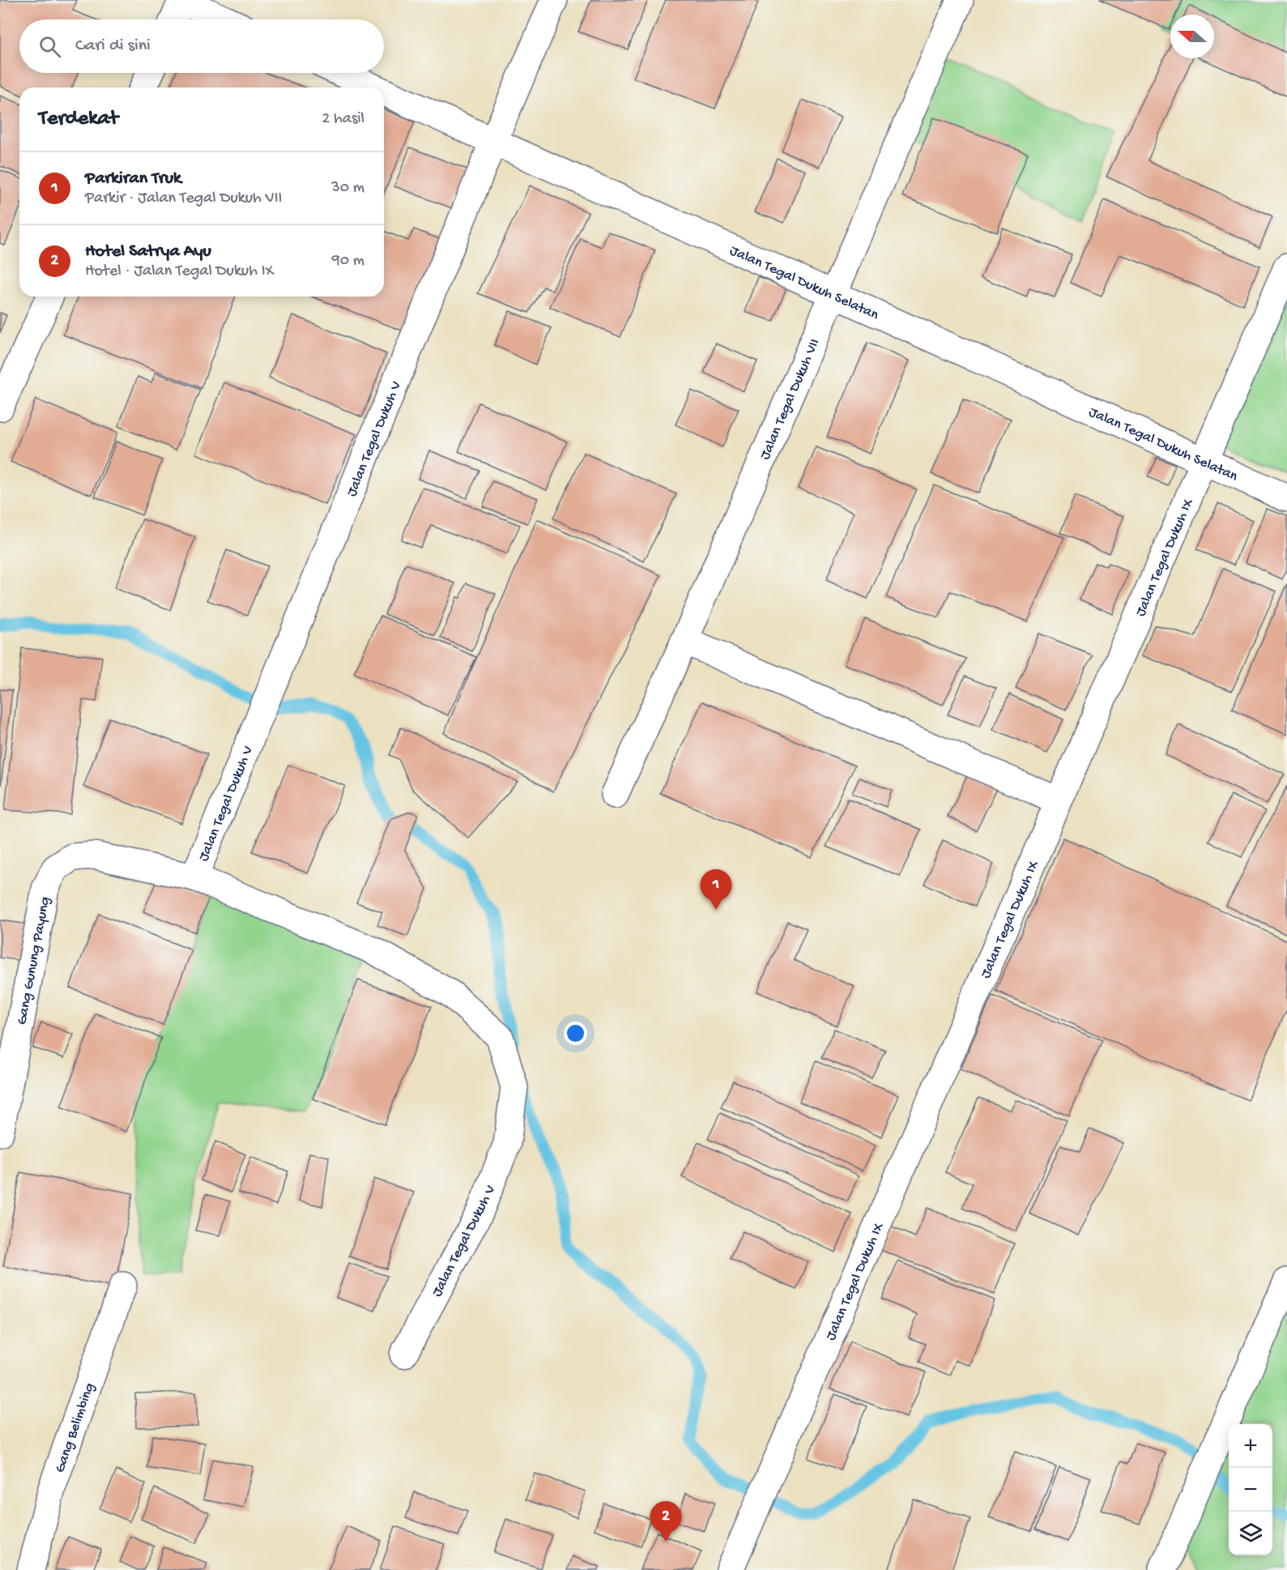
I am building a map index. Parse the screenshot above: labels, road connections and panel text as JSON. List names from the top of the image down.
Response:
{
  "streets": {
    "street": [
      "Jalan Tegal Dukuh Selatan",
      "Jalan Tegal Dukuh VII",
      "Jalan Tegal Dukuh V",
      "Jalan Tegal Dukuh IX",
      "Gang Gunung Payung",
      "Gang Belimbing"
    ]
  },
  "crossings": [
    ["Jalan Tegal Dukuh Selatan", "Jalan Tegal Dukuh VII"],
    ["Jalan Tegal Dukuh Selatan", "Jalan Tegal Dukuh V"],
    ["Jalan Tegal Dukuh Selatan", "Jalan Tegal Dukuh IX"],
    ["Jalan Tegal Dukuh V", "Gang Gunung Payung"]
  ],
  "north": "left",
  "page": {
    "search": "Cari di sini",
    "heading": ["Terdekat", "2 hasil"],
    "list": [
      {
        "mark": "1",
        "name": "Parkiran Truk",
        "note": "Parkir · Jalan Tegal Dukuh VII",
        "value": "30 m"
      },
      {
        "mark": "2",
        "name": "Hotel Satrya Ayu",
        "note": "Hotel · Jalan Tegal Dukuh IX",
        "value": "90 m"
      }
    ],
    "pins": ["1", "2"],
    "map_buttons": ["+", "−"]
  }
}
